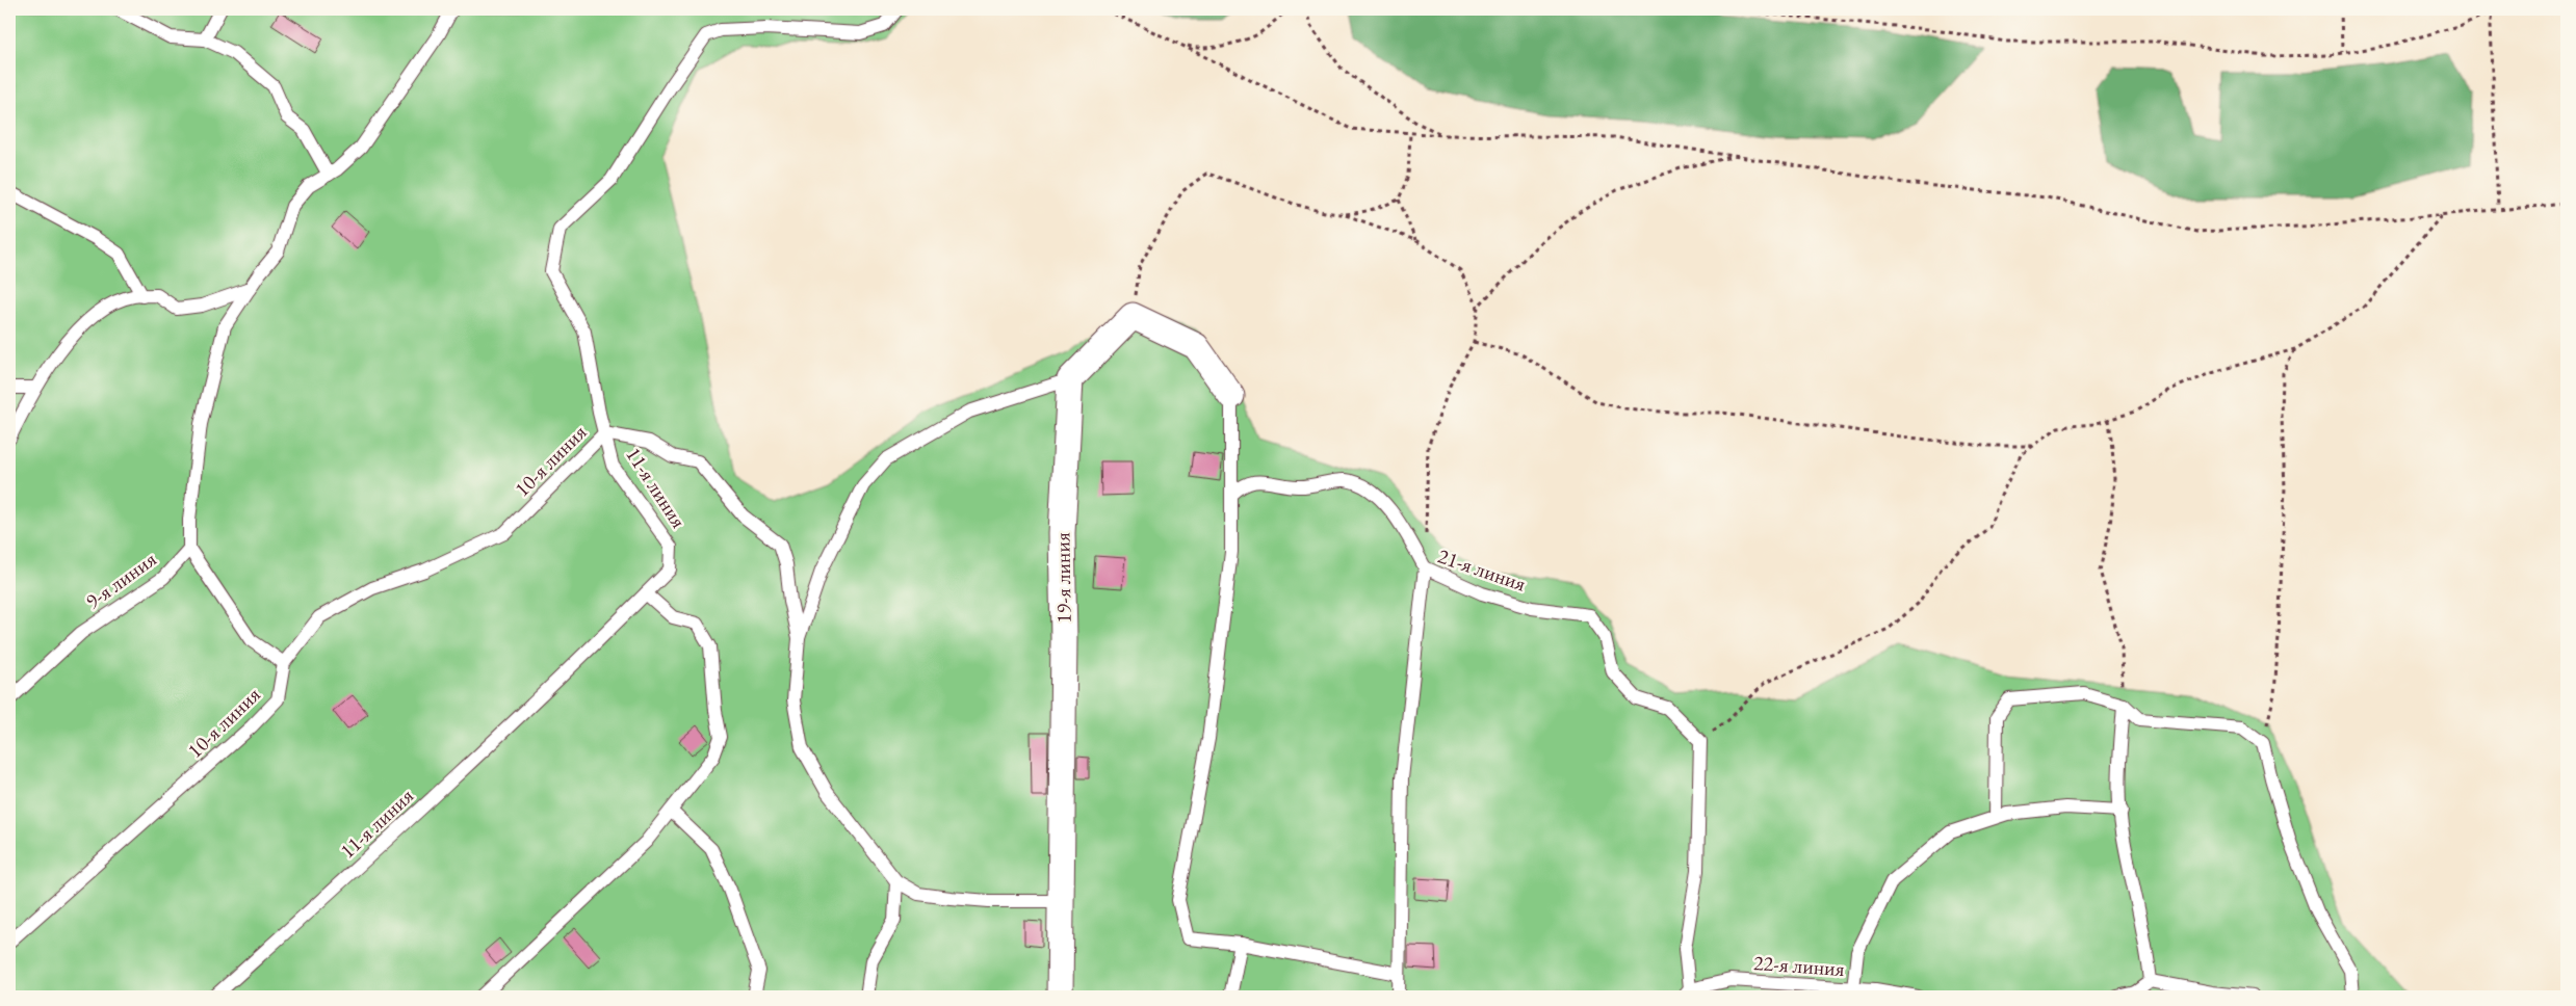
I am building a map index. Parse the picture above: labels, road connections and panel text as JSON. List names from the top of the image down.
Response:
{
  "streets": {
    "street": ["19-я линия"],
    "lane": [
      "10-я линия",
      "11-я линия",
      "21-я линия",
      "9-я линия",
      "22-я линия"
    ]
  },
  "crossings": [
    ["10-я линия", "11-я линия"]
  ]
}
